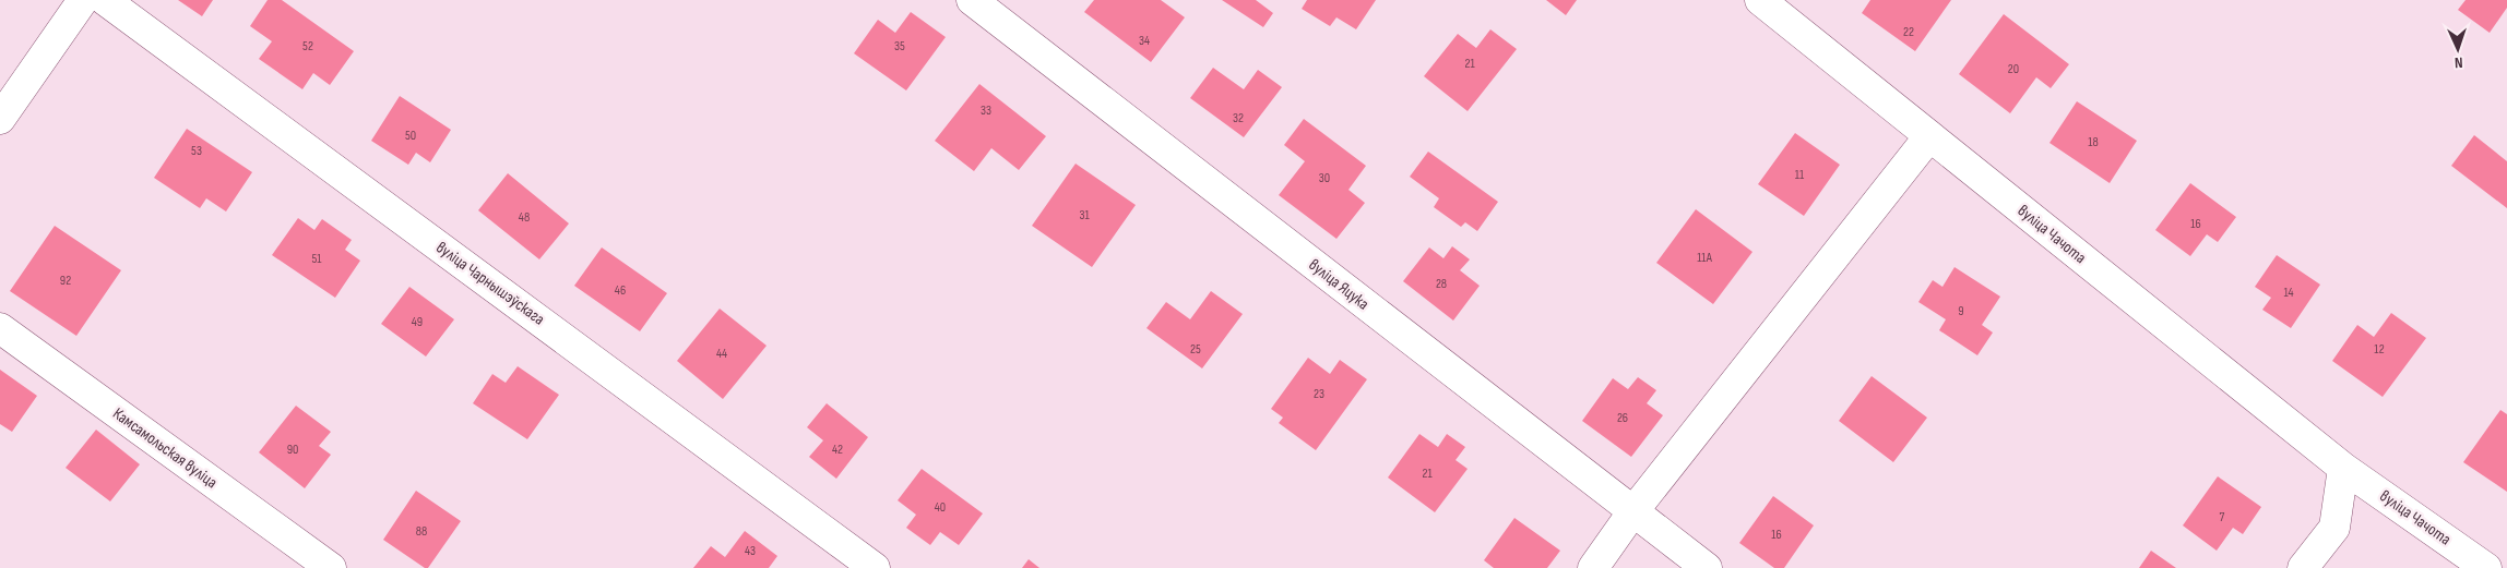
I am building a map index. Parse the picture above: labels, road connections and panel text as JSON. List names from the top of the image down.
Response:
{
  "streets": {
    "street": [
      "вуліца Чачота",
      "вуліца Чарнышэўскага",
      "вуліца Яцука",
      "Камсамольская вуліца"
    ]
  },
  "house_numbers": [
    "22",
    "34",
    "52",
    "35",
    "21",
    "20",
    "33",
    "32",
    "50",
    "18",
    "53",
    "11",
    "30",
    "31",
    "48",
    "16",
    "11А",
    "51",
    "92",
    "28",
    "46",
    "14",
    "9",
    "49",
    "25",
    "12",
    "44",
    "23",
    "26",
    "90",
    "42",
    "21",
    "40",
    "7",
    "88",
    "16",
    "43"
  ],
  "north": "bottom"
}
